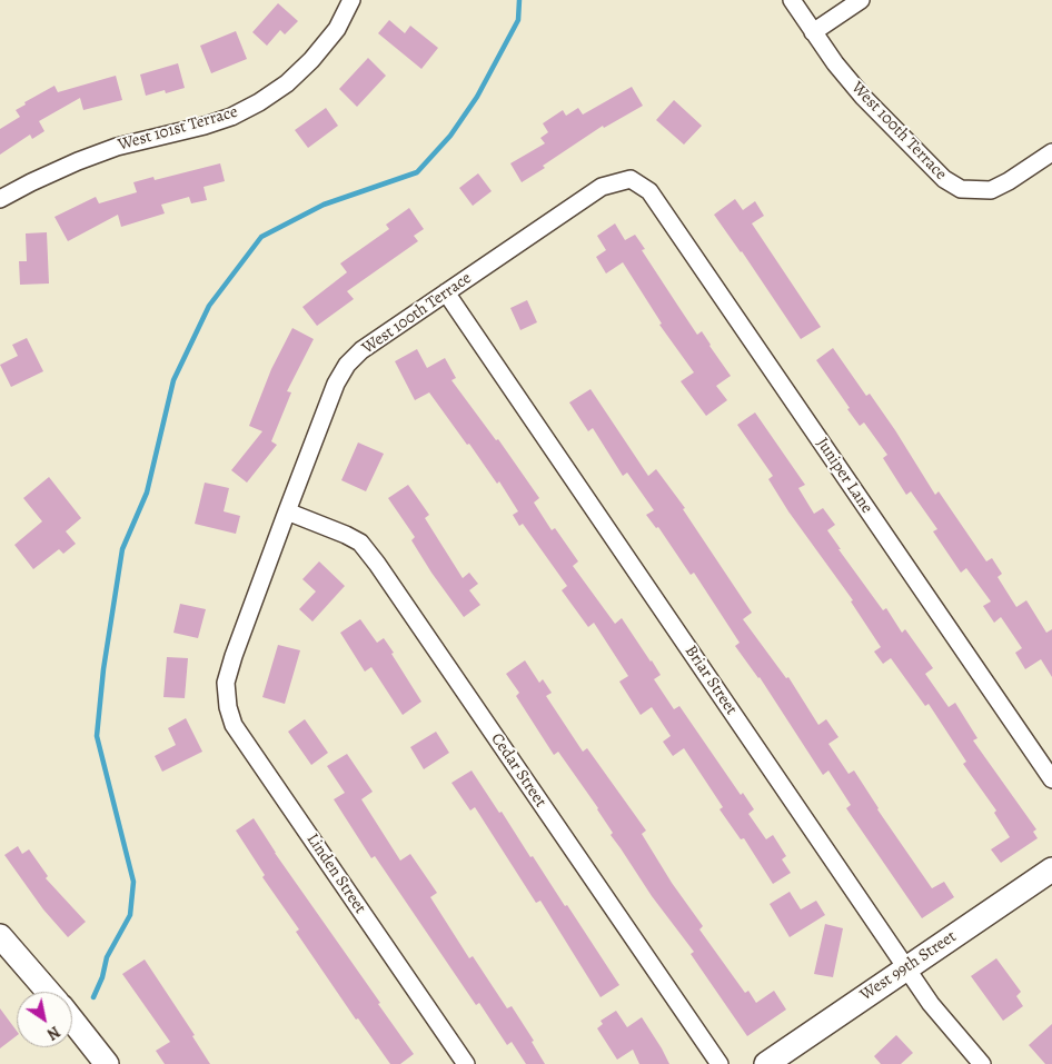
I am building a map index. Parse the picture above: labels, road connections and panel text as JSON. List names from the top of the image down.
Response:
{
  "streets": {
    "street": [
      "West 101st Terrace",
      "West 100th Terrace",
      "Juniper Lane",
      "Briar Street",
      "Cedar Street",
      "Linden Street",
      "West 99th Street"
    ]
  },
  "crossings": [
    ["West 100th Terrace", "Juniper Lane"],
    ["West 100th Terrace", "Briar Street"],
    ["West 100th Terrace", "Cedar Street"],
    ["West 100th Terrace", "Linden Street"],
    ["Briar Street", "West 99th Street"]
  ],
  "north": "bottom right"
}
